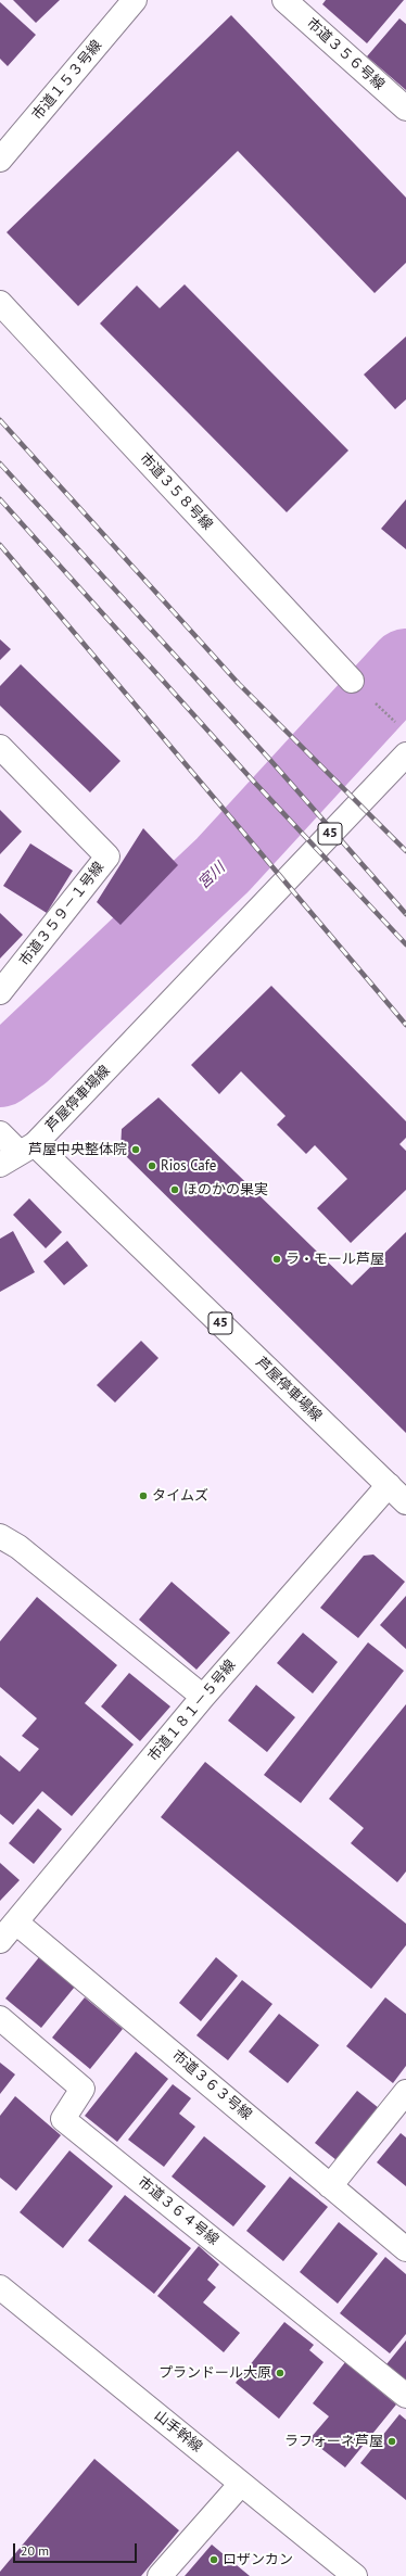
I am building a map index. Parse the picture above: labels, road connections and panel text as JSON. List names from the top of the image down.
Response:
{
  "streets": {
    "street": [
      "市道３５６号線",
      "市道１５３号線",
      "市道３５８号線",
      "45",
      "市道３５９－１号線",
      "芦屋停車場線",
      "市道１８１－５号線",
      "市道３６３号線",
      "市道３６４号線",
      "山手幹線"
    ]
  },
  "crossings": [
    ["芦屋停車場線", "市道１８１－５号線"],
    ["市道１８１－５号線", "市道３６３号線"]
  ],
  "water": ["宮川"],
  "places": [
    "芦屋中央整体院",
    "Rios Cafe",
    "ほのかの果実",
    "ラ・モール芦屋",
    "タイムズ",
    "プランドール大原",
    "ラフォーネ芦屋",
    "ロザンカン"
  ],
  "scale_bar": "20 m"
}
